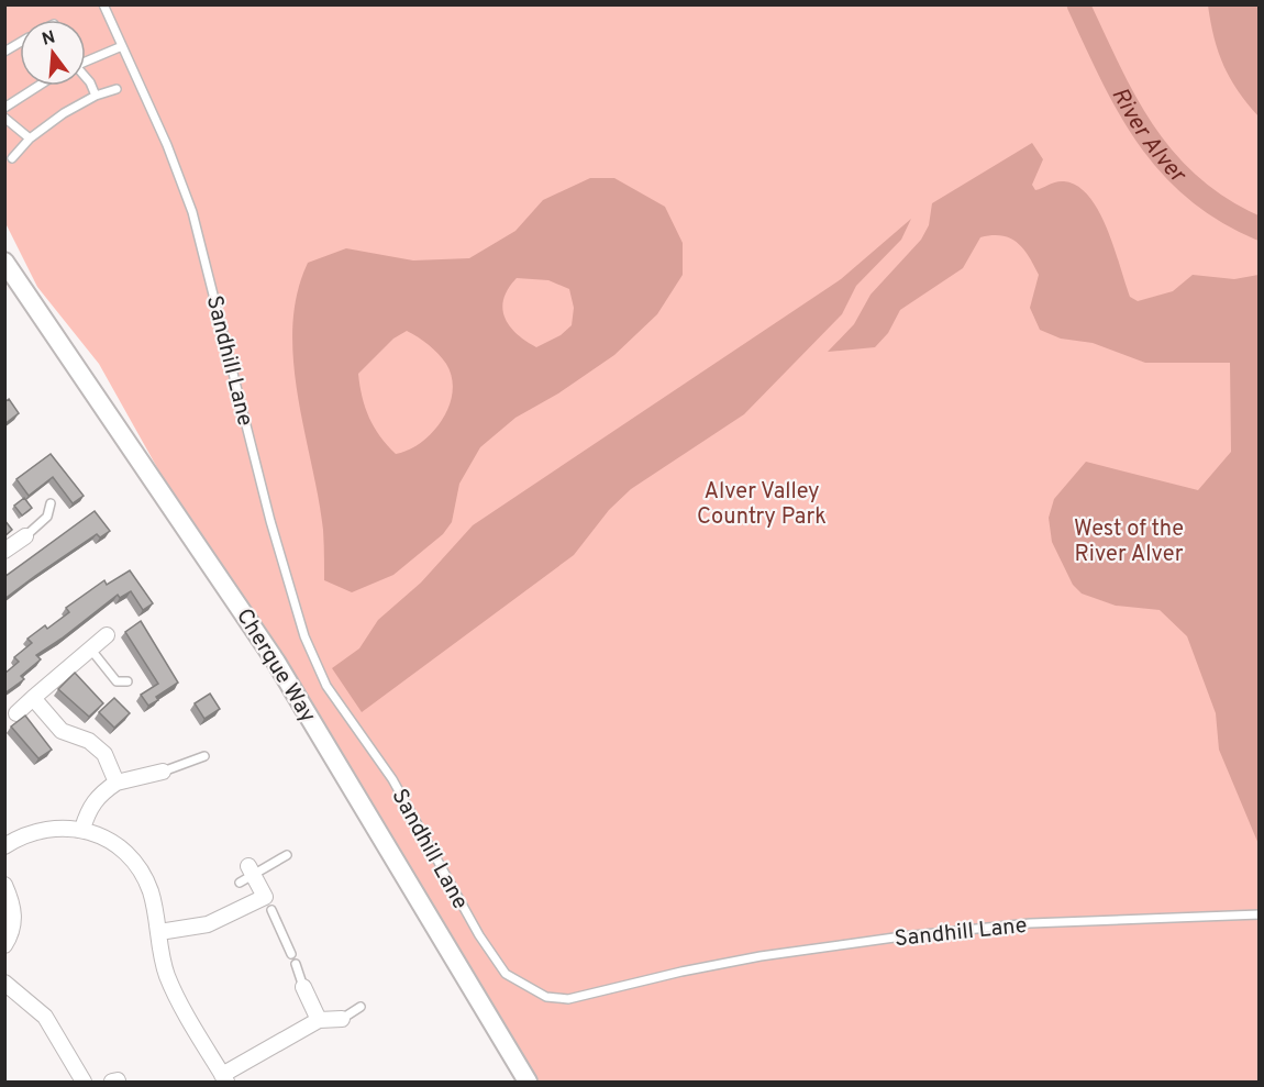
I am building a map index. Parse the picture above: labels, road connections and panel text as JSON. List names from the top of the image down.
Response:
{
  "streets": {
    "street": ["Cherque Way"],
    "lane": ["Sandhill Lane"]
  },
  "water": ["River Alver"],
  "parks": ["Alver Valley Country Park", "West of the River Alver"],
  "north": "top"
}
